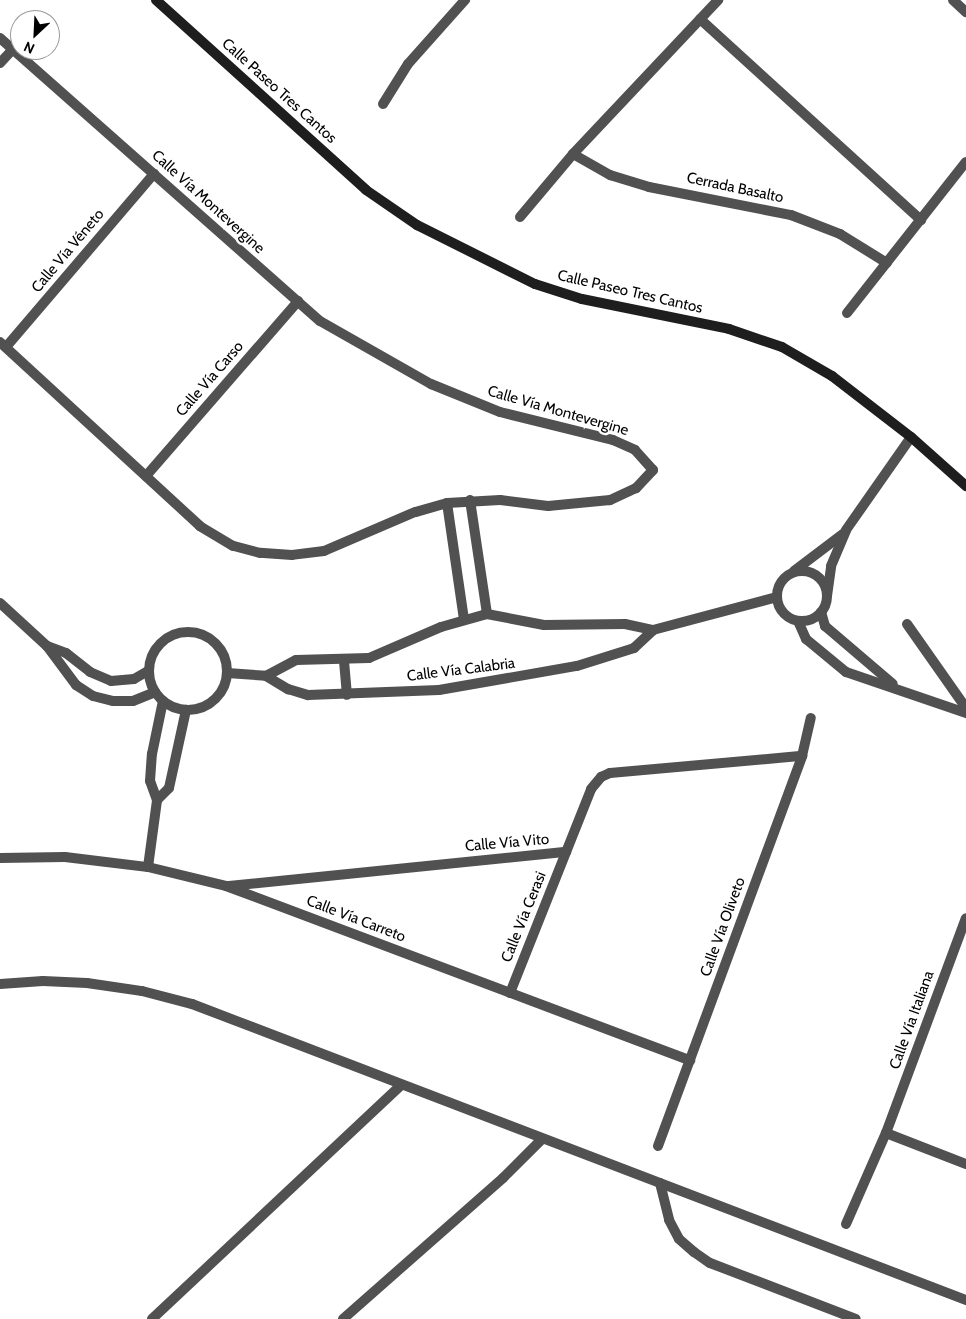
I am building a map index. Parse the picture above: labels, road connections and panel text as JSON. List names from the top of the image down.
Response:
{
  "streets": {
    "street": [
      "Calle Paseo Tres Cantos",
      "Cerrada Basalto",
      "Calle Vía Montevergine",
      "Calle Vía Véneto",
      "Calle Vía Carso",
      "Calle Vía Calabria",
      "Calle Vía Vito",
      "Calle Vía Cerasi",
      "Calle Vía Carreto",
      "Calle Vía Oliveto",
      "Calle Vía Italiana"
    ]
  },
  "crossings": [
    ["Calle Vía Montevergine", "Calle Vía Véneto"],
    ["Calle Vía Montevergine", "Calle Vía Carso"],
    ["Calle Vía Vito", "Calle Vía Cerasi"],
    ["Calle Vía Vito", "Calle Vía Carreto"],
    ["Calle Vía Vito", "Calle Vía Oliveto"],
    ["Calle Vía Cerasi", "Calle Vía Carreto"],
    ["Calle Vía Carreto", "Calle Vía Oliveto"]
  ],
  "north": "bottom left"
}
